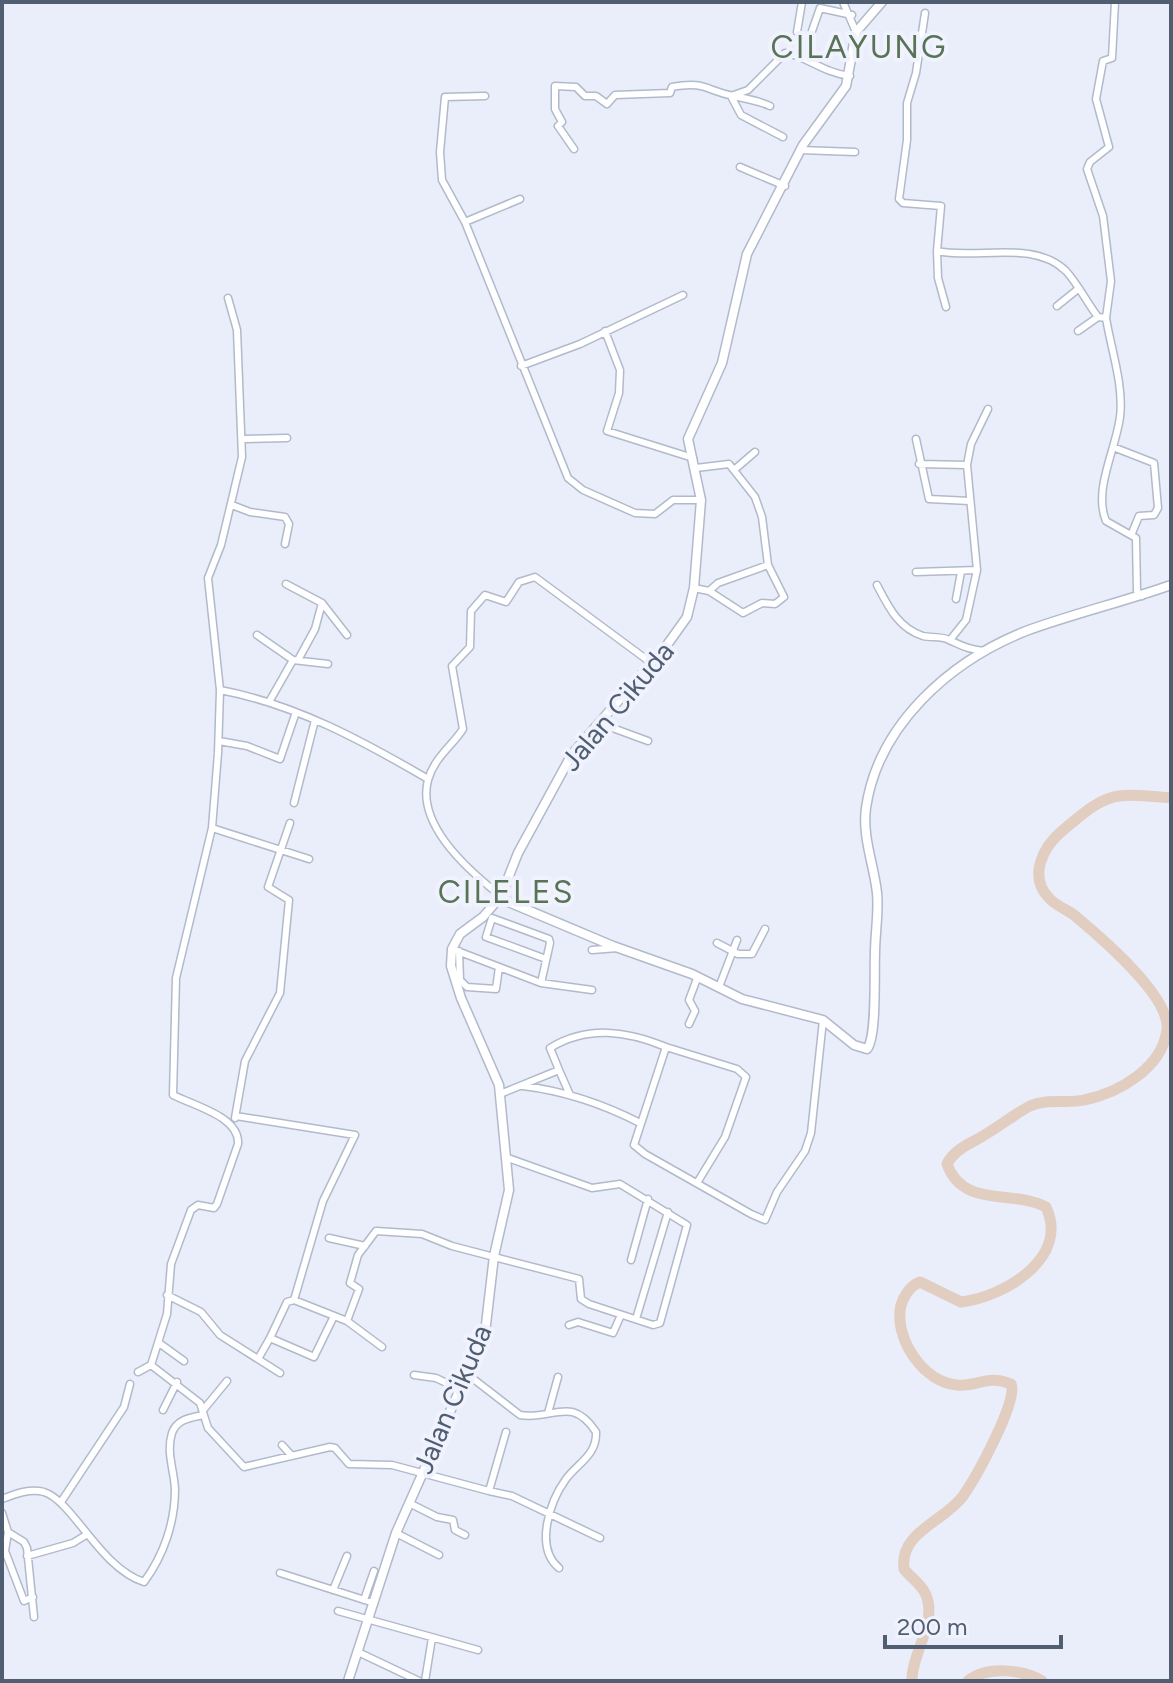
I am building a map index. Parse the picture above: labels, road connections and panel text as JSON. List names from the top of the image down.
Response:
{
  "streets": {
    "street": ["Jalan Cikuda"]
  },
  "districts": ["CILAYUNG", "CILELES"],
  "scale_bar": "200 m"
}
